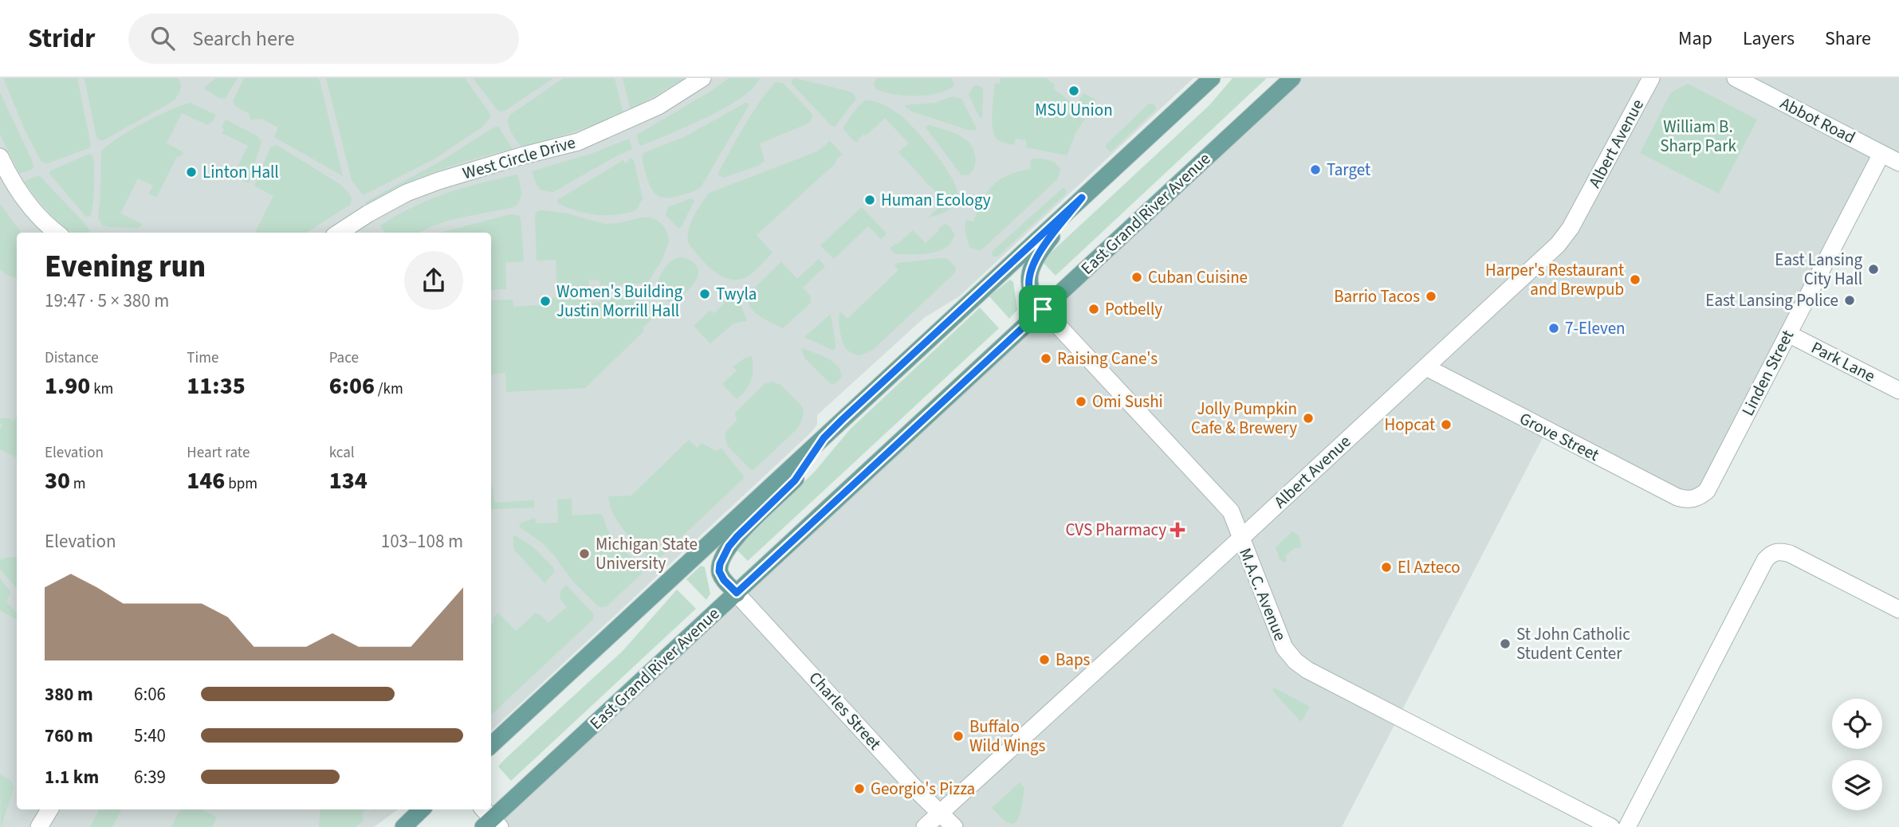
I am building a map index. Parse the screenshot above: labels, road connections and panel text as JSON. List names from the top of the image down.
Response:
{
  "streets": {
    "main road": ["East Grand River Avenue"],
    "street": [
      "Abbot Road",
      "Albert Avenue",
      "West Circle Drive",
      "Park Lane",
      "Linden Street",
      "Grove Street",
      "M.A.C. Avenue",
      "Charles Street"
    ]
  },
  "crossings": [
    ["Abbot Road", "Linden Street"],
    ["Albert Avenue", "Grove Street"],
    ["Albert Avenue", "M.A.C. Avenue"],
    ["Albert Avenue", "Charles Street"],
    ["East Grand River Avenue", "M.A.C. Avenue"],
    ["East Grand River Avenue", "Charles Street"],
    ["Park Lane", "Linden Street"],
    ["Linden Street", "Grove Street"]
  ],
  "parks": ["William B. Sharp Park"],
  "places": {
    "other": [
      "MSU Union",
      "Target",
      "Linton Hall",
      "Human Ecology",
      "East Lansing City Hall",
      "Cuban Cuisine",
      "Harper's Restaurant and Brewpub",
      "Twyla",
      "Barrio Tacos",
      "East Lansing Police",
      "Women's Building Justin Morrill Hall",
      "Potbelly",
      "7-Eleven",
      "Raising Cane's",
      "Omi Sushi",
      "Jolly Pumpkin Cafe & Brewery",
      "Hopcat",
      "Michigan State University",
      "El Azteco",
      "St John Catholic Student Center",
      "Baps",
      "Buffalo Wild Wings",
      "Georgio's Pizza"
    ],
    "health": ["CVS Pharmacy"]
  },
  "page": {
    "header": "Stridr",
    "search": "Search here",
    "nav": ["Map", "Layers", "Share"],
    "heading": ["Evening run", "19:47 · 5 × 380 m"],
    "stats": [
      ["Distance", "1.90 km"],
      ["Time", "11:35"],
      ["Pace", "6:06 /km"],
      ["Elevation", "30 m"],
      ["Heart rate", "146 bpm"],
      ["kcal", "134"]
    ],
    "chart": ["Elevation", "103–108 m"],
    "list": [
      {
        "name": "380 m",
        "note": "6:06"
      },
      {
        "name": "760 m",
        "note": "5:40"
      },
      {
        "name": "1.1 km",
        "note": "6:39"
      }
    ]
  }
}
